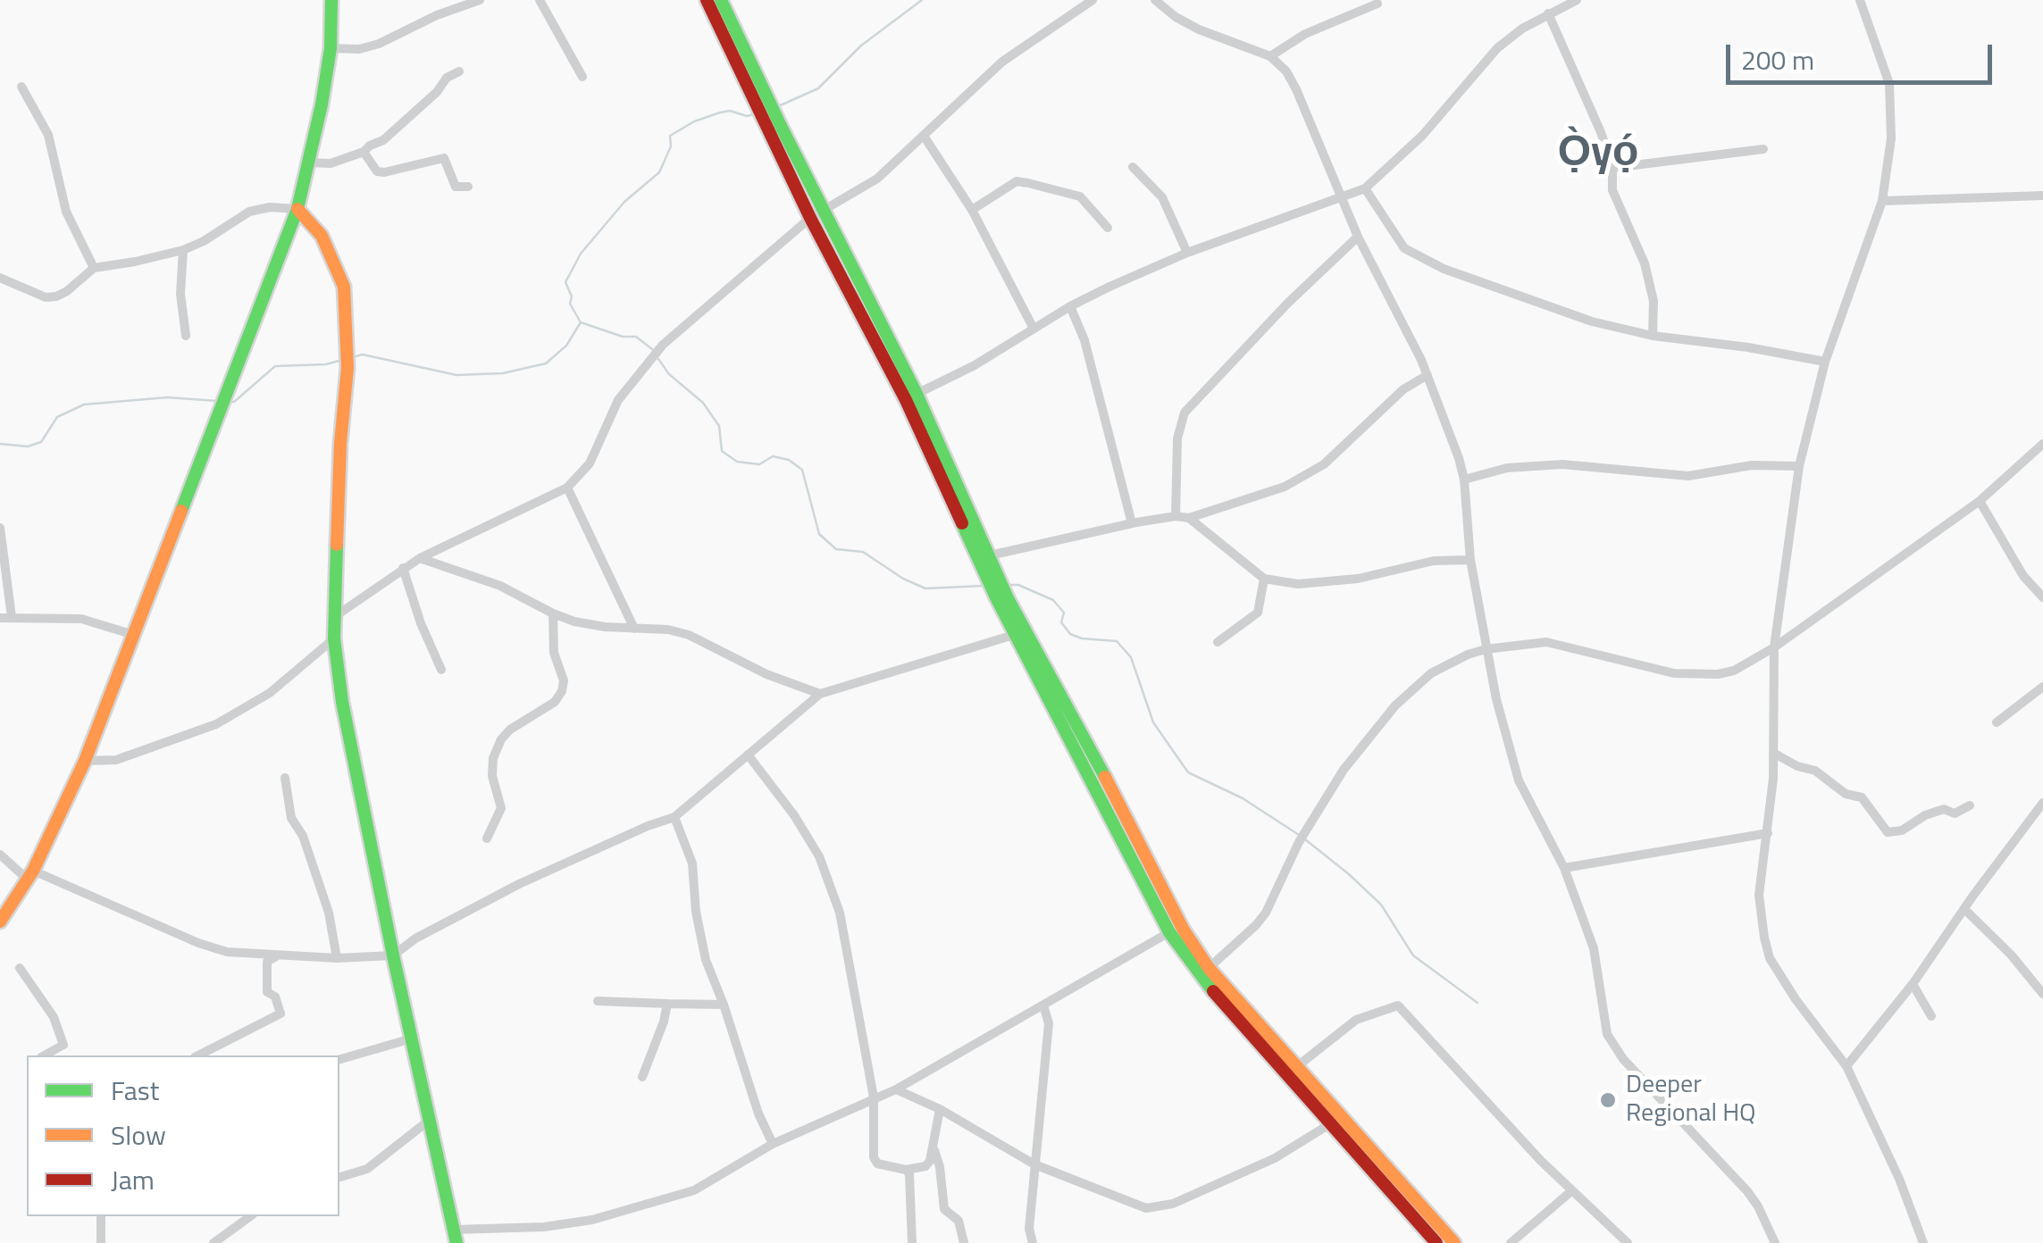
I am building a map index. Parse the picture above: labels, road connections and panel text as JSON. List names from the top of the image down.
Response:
{
  "districts": ["Ọ̀yọ́"],
  "places": ["Deeper Regional HQ"],
  "legend": ["Fast", "Slow", "Jam"],
  "scale_bar": "200 m"
}
